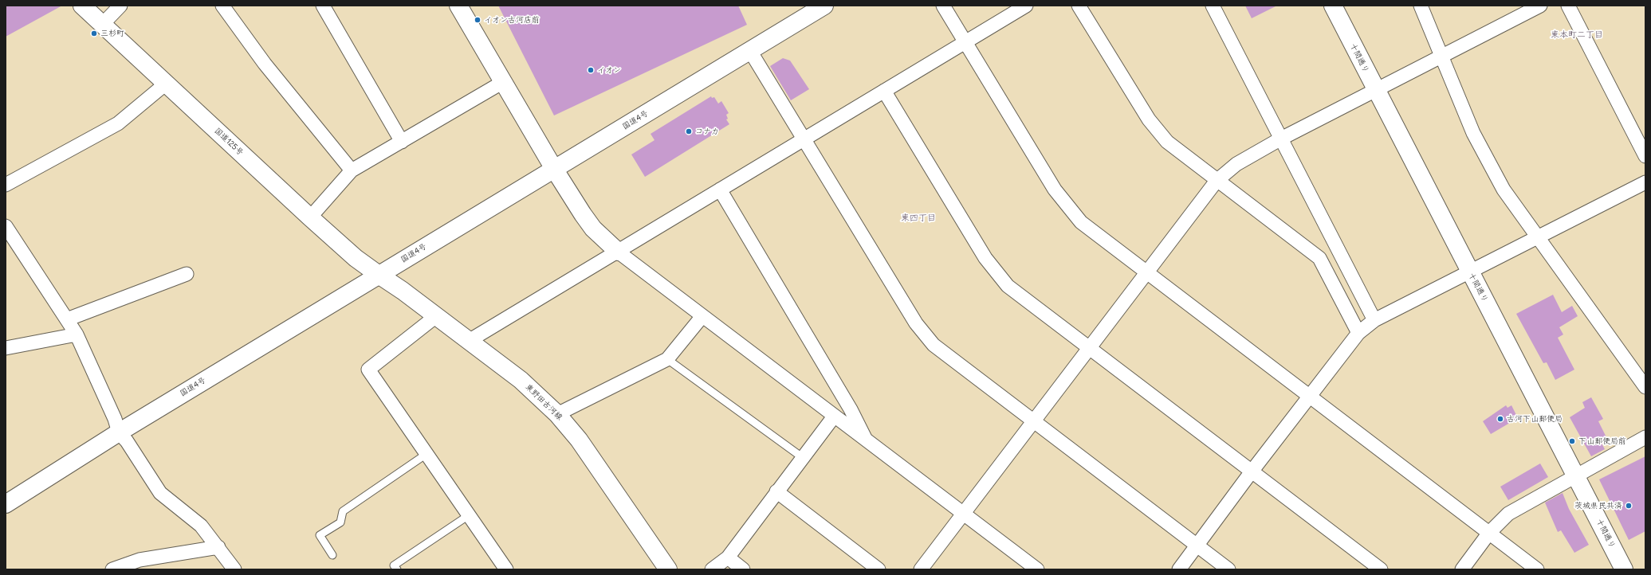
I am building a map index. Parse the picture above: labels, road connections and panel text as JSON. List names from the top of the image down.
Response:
{
  "streets": {
    "main road": [
      "十間通り",
      "国道4号",
      "国道125号",
      "東野田古河線"
    ]
  },
  "crossings": [
    ["国道4号", "国道125号"],
    ["国道4号", "東野田古河線"],
    ["国道125号", "東野田古河線"]
  ],
  "districts": ["東本町二丁目", "東四丁目"],
  "places": [
    "イオン古河店前",
    "三杉町",
    "イオン",
    "コナカ",
    "古河下山郵便局",
    "下山郵便局前",
    "茨城県民共済"
  ]
}
